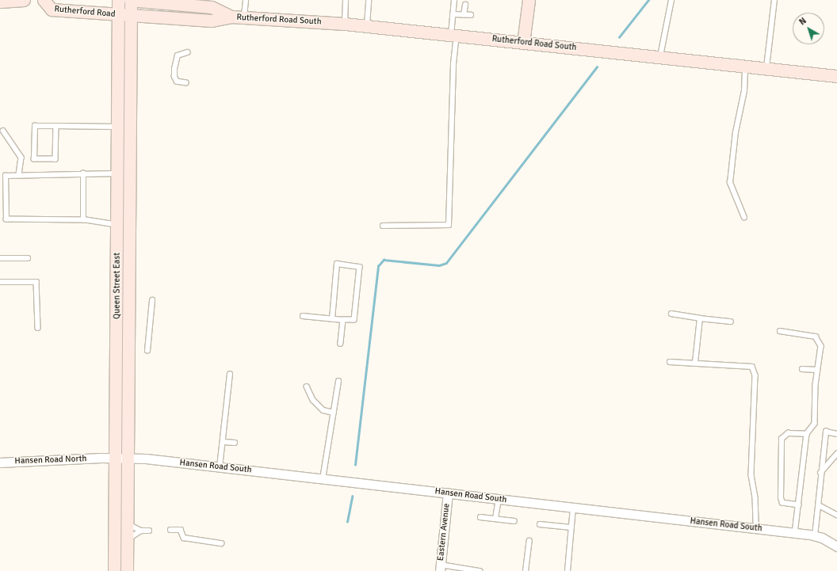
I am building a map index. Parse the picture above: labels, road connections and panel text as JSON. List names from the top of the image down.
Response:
{
  "streets": {
    "main road": ["Rutherford Road", "Rutherford Road South", "Queen Street East"],
    "street": ["Hansen Road North", "Hansen Road South", "Eastern Avenue"]
  },
  "crossings": [
    ["Rutherford Road", "Rutherford Road South"],
    ["Rutherford Road", "Queen Street East"],
    ["Rutherford Road South", "Queen Street East"],
    ["Queen Street East", "Hansen Road South"],
    ["Hansen Road North", "Hansen Road South"],
    ["Hansen Road South", "Eastern Avenue"]
  ],
  "north": "top left"
}
